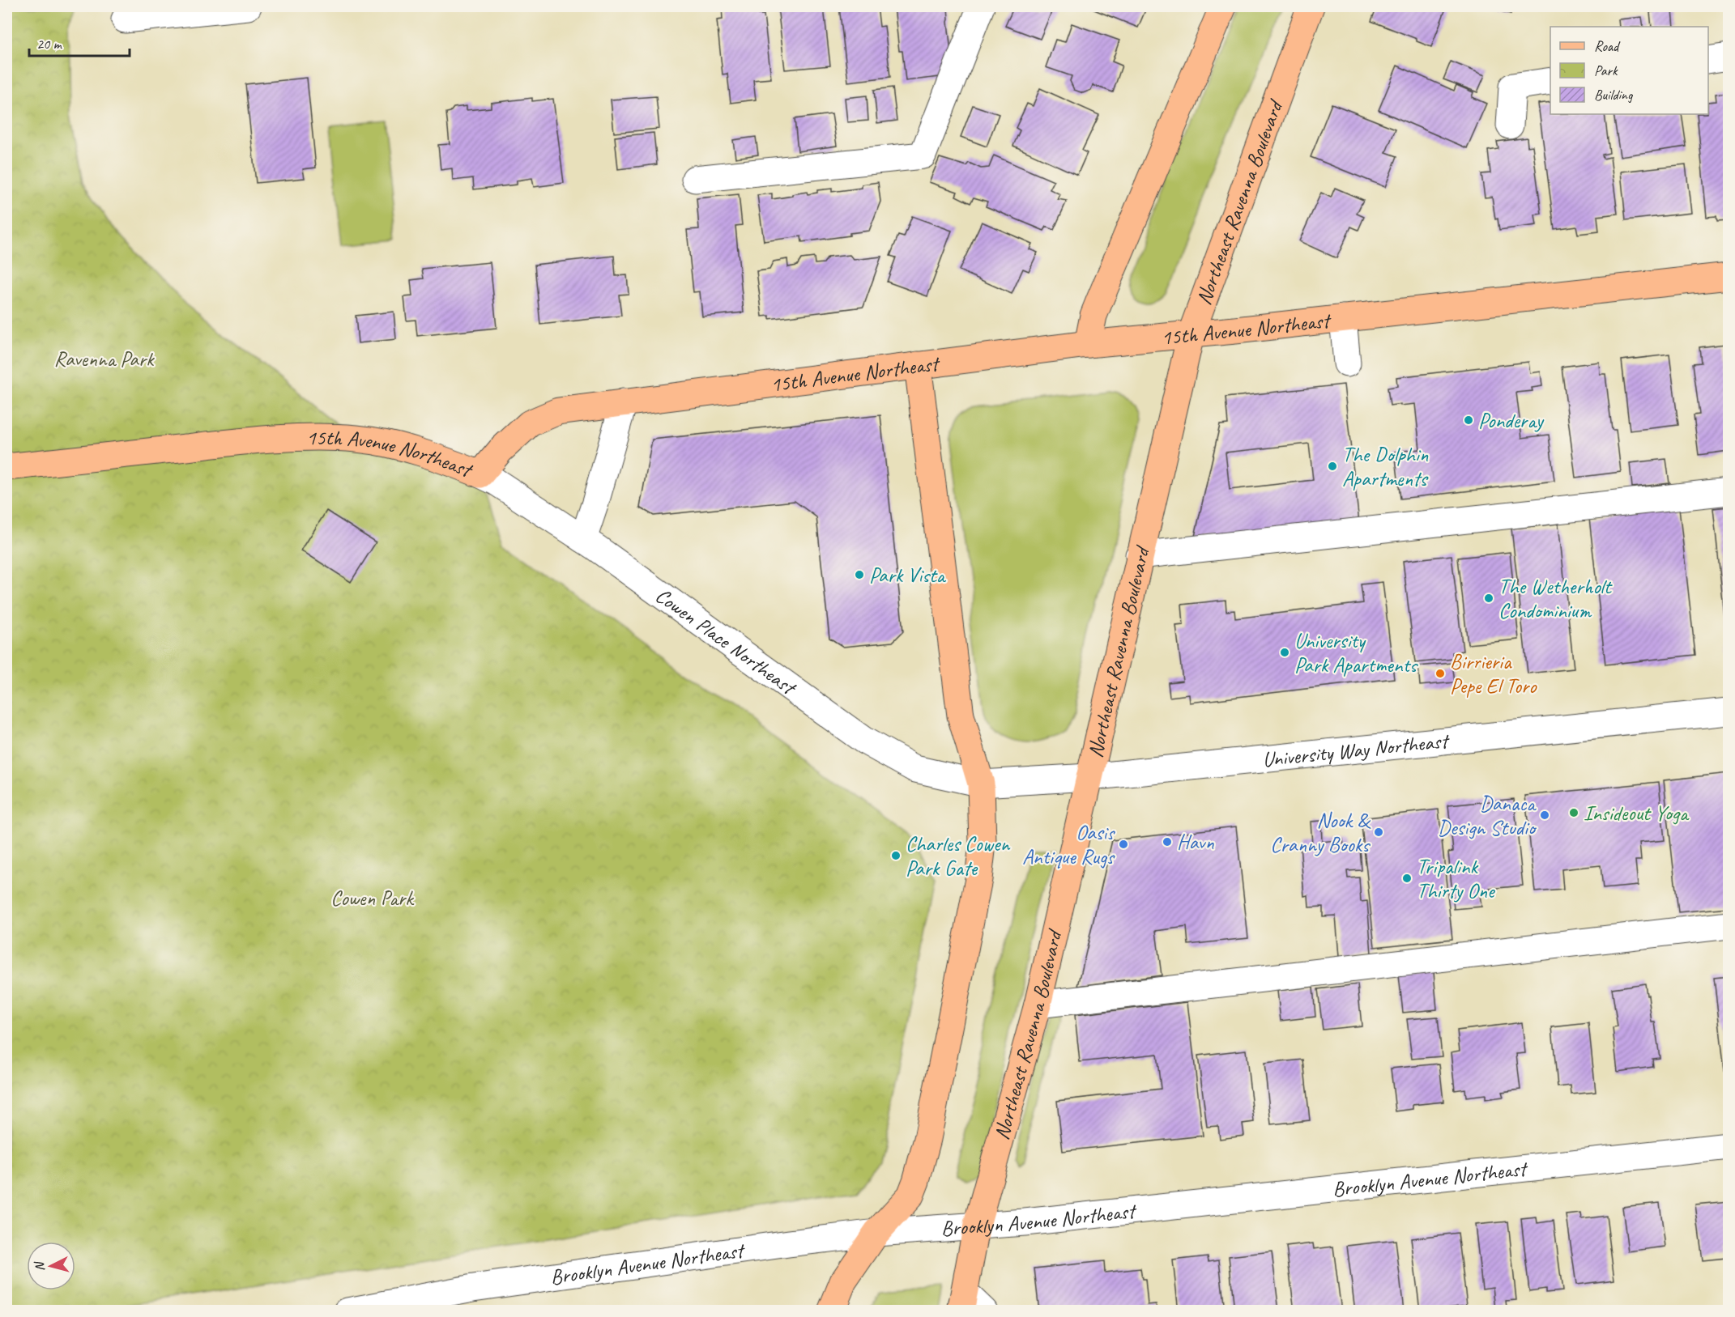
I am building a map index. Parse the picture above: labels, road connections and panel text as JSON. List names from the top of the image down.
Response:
{
  "streets": {
    "main road": ["Northeast Ravenna Boulevard", "15th Avenue Northeast"],
    "street": ["Cowen Place Northeast", "University Way Northeast", "Brooklyn Avenue Northeast"]
  },
  "crossings": [
    ["Northeast Ravenna Boulevard", "15th Avenue Northeast"],
    ["Northeast Ravenna Boulevard", "University Way Northeast"],
    ["Northeast Ravenna Boulevard", "Brooklyn Avenue Northeast"],
    ["15th Avenue Northeast", "Cowen Place Northeast"],
    ["Cowen Place Northeast", "University Way Northeast"]
  ],
  "parks": ["Ravenna Park", "Cowen Park"],
  "places": [
    "Ponderay",
    "The Dolphin Apartments",
    "Park Vista",
    "The Wetherholt Condominium",
    "University Park Apartments",
    "Birrieria Pepe El Toro",
    "Insideout Yoga",
    "Danaca Design Studio",
    "Nook & Cranny Books",
    "Havn",
    "Oasis Antique Rugs",
    "Charles Cowen Park Gate",
    "Tripalink Thirty One"
  ],
  "legend": ["Road", "Park", "Building"],
  "scale_bar": "20 m",
  "north": "left"
}
